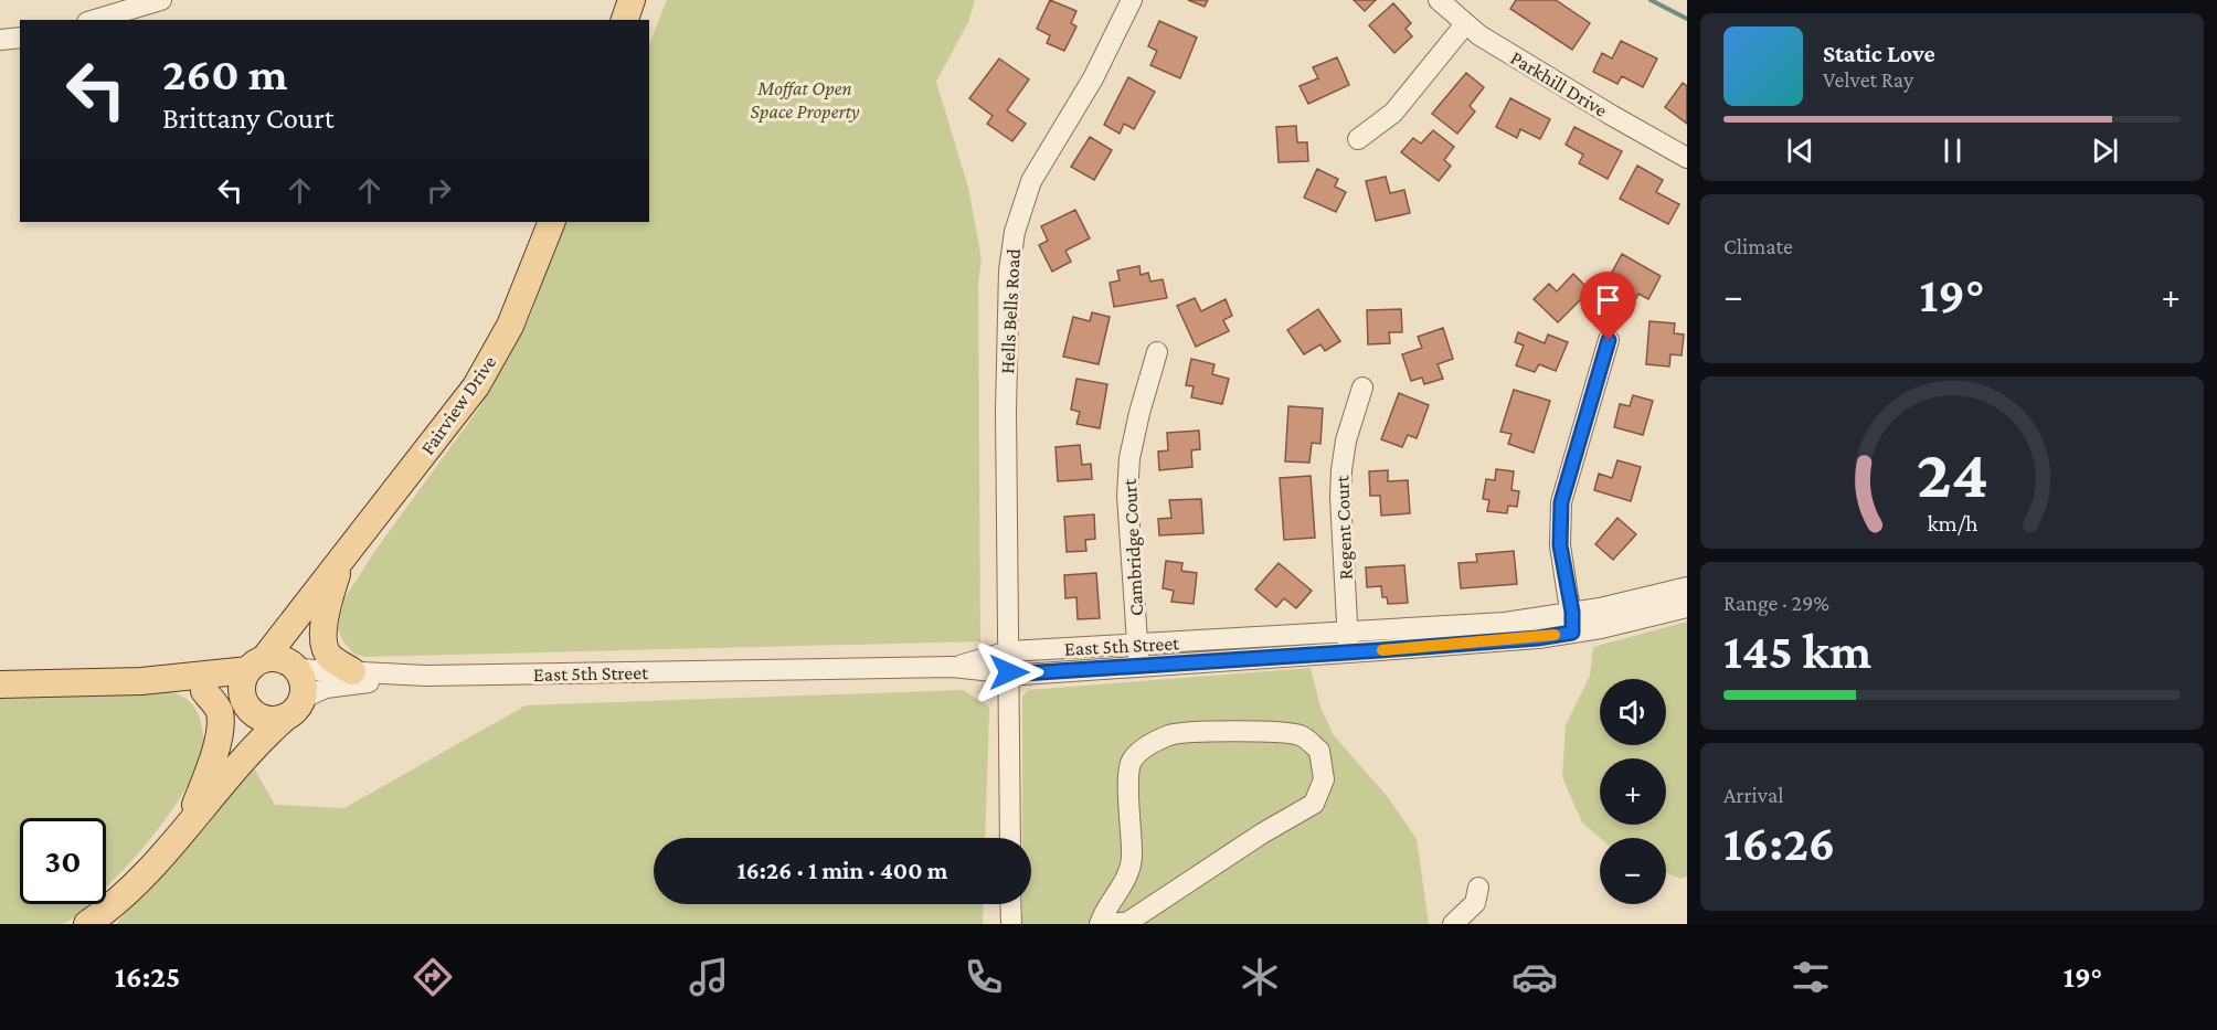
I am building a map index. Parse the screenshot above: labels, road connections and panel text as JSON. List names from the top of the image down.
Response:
{
  "streets": {
    "main road": ["Fairview Drive"],
    "street": [
      "Parkhill Drive",
      "Hells Bells Road",
      "Regent Court",
      "Cambridge Court",
      "East 5th Street"
    ]
  },
  "crossings": [
    ["Hells Bells Road", "East 5th Street"],
    ["Fairview Drive", "East 5th Street"],
    ["Regent Court", "East 5th Street"],
    ["Cambridge Court", "East 5th Street"]
  ],
  "parks": ["Moffat Open Space Property"],
  "page": {
    "turn": ["260 m", "Brittany Court"],
    "song": ["Static Love", "Velvet Ray"],
    "tile": [
      "Climate",
      ["Range · 29%", "145 km"],
      ["Arrival", "16:26"]
    ],
    "heat": ["−", "19°", "+"],
    "map_buttons": ["+", "−"],
    "limit": "30",
    "trip": "16:26 · 1 min · 400 m",
    "tabs": ["16:25", "19°"],
    "gauge": ["24", "km/h"]
  }
}
